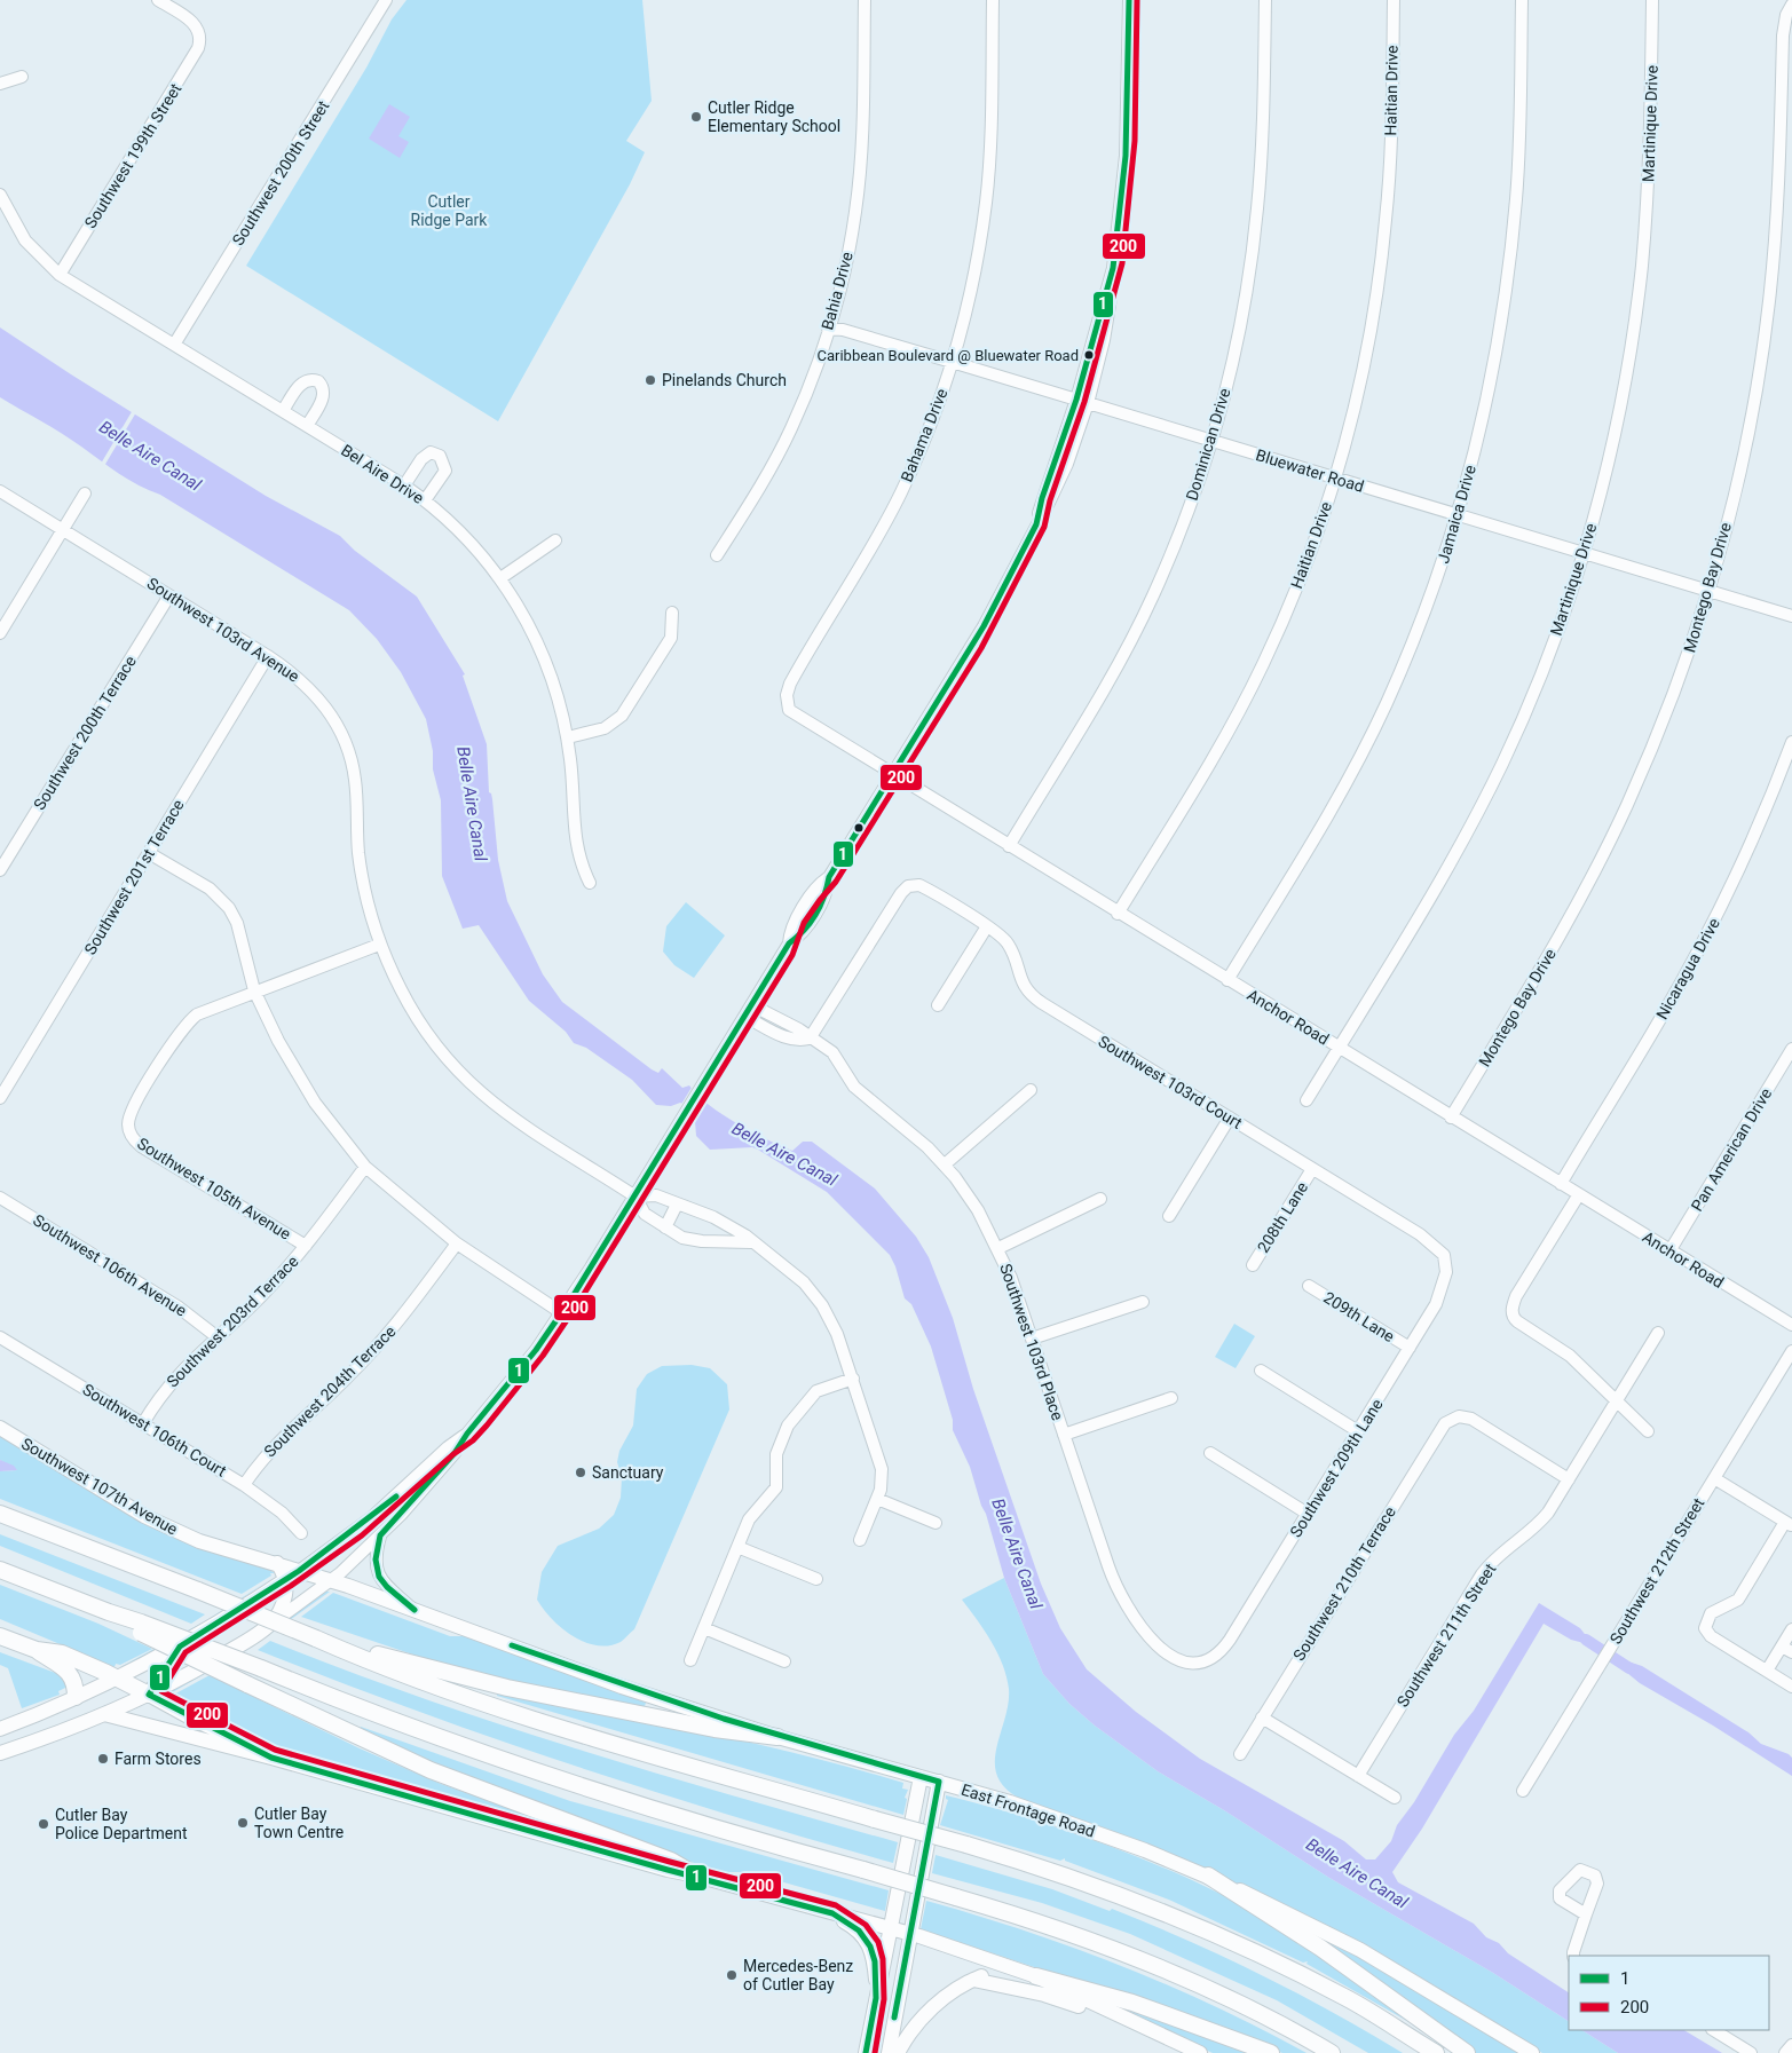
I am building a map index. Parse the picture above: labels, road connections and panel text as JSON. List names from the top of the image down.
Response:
{
  "streets": {
    "main road": ["Southwest 107th Avenue", "East Frontage Road"],
    "street": [
      "Haitian Drive",
      "Martinique Drive",
      "Southwest 199th Street",
      "Southwest 200th Street",
      "Bahia Drive",
      "Bahama Drive",
      "Dominican Drive",
      "Bluewater Road",
      "Bel Aire Drive",
      "Jamaica Drive",
      "Montego Bay Drive",
      "Southwest 103rd Avenue",
      "Southwest 200th Terrace",
      "Southwest 201st Terrace",
      "Nicaragua Drive",
      "Anchor Road",
      "Southwest 103rd Court",
      "Pan American Drive",
      "Southwest 105th Avenue",
      "208th Lane",
      "Southwest 106th Avenue",
      "209th Lane",
      "Southwest 203rd Terrace",
      "Southwest 103rd Place",
      "Southwest 204th Terrace",
      "Southwest 106th Court",
      "Southwest 209th Lane",
      "Southwest 212th Street",
      "Southwest 210th Terrace",
      "Southwest 211th Street"
    ]
  },
  "crossings": [
    ["Haitian Drive", "Bluewater Road"],
    ["Haitian Drive", "Anchor Road"],
    ["Martinique Drive", "Bluewater Road"],
    ["Martinique Drive", "Anchor Road"],
    ["Southwest 199th Street", "Bel Aire Drive"],
    ["Southwest 200th Street", "Bel Aire Drive"],
    ["Bahia Drive", "Bluewater Road"],
    ["Bahama Drive", "Bluewater Road"],
    ["Bahama Drive", "Anchor Road"],
    ["Dominican Drive", "Bluewater Road"],
    ["Dominican Drive", "Anchor Road"],
    ["Bluewater Road", "Jamaica Drive"],
    ["Bluewater Road", "Montego Bay Drive"],
    ["Jamaica Drive", "Anchor Road"],
    ["Montego Bay Drive", "Anchor Road"],
    ["Southwest 103rd Avenue", "Southwest 200th Terrace"],
    ["Southwest 103rd Avenue", "Southwest 201st Terrace"],
    ["Nicaragua Drive", "Anchor Road"],
    ["Anchor Road", "Pan American Drive"],
    ["Southwest 103rd Court", "208th Lane"],
    ["Southwest 103rd Court", "Southwest 103rd Place"],
    ["Southwest 103rd Court", "Southwest 209th Lane"],
    ["Southwest 105th Avenue", "Southwest 203rd Terrace"],
    ["Southwest 106th Avenue", "Southwest 203rd Terrace"],
    ["209th Lane", "Southwest 209th Lane"],
    ["Southwest 203rd Terrace", "Southwest 106th Court"],
    ["Southwest 103rd Place", "Southwest 209th Lane"],
    ["Southwest 204th Terrace", "Southwest 106th Court"],
    ["Southwest 107th Avenue", "East Frontage Road"],
    ["Southwest 210th Terrace", "Southwest 211th Street"]
  ],
  "water": ["Belle Aire Canal"],
  "parks": ["Cutler Ridge Park"],
  "places": [
    "Cutler Ridge Elementary School",
    "Caribbean Boulevard @ Bluewater Road",
    "Pinelands Church",
    "Sanctuary",
    "Farm Stores",
    "Cutler Bay Town Centre",
    "Cutler Bay Police Department",
    "Mercedes-Benz of Cutler Bay"
  ],
  "lines": ["transit line 1", "transit line 200"],
  "legend": ["1", "200"]
}
